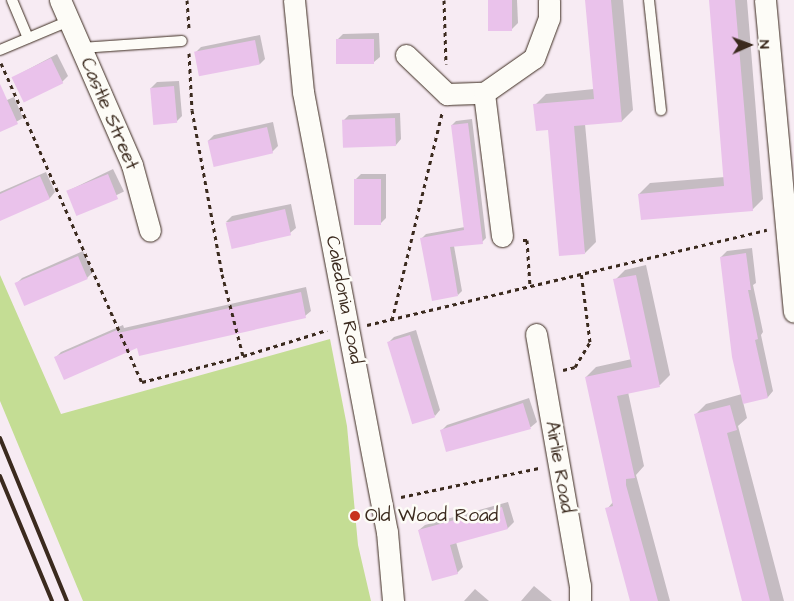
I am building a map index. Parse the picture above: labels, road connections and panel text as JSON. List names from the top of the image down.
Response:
{
  "streets": {
    "street": ["Castle Street", "Caledonia Road", "Airlie Road"]
  },
  "places": ["Old Wood Road"],
  "north": "right"
}
